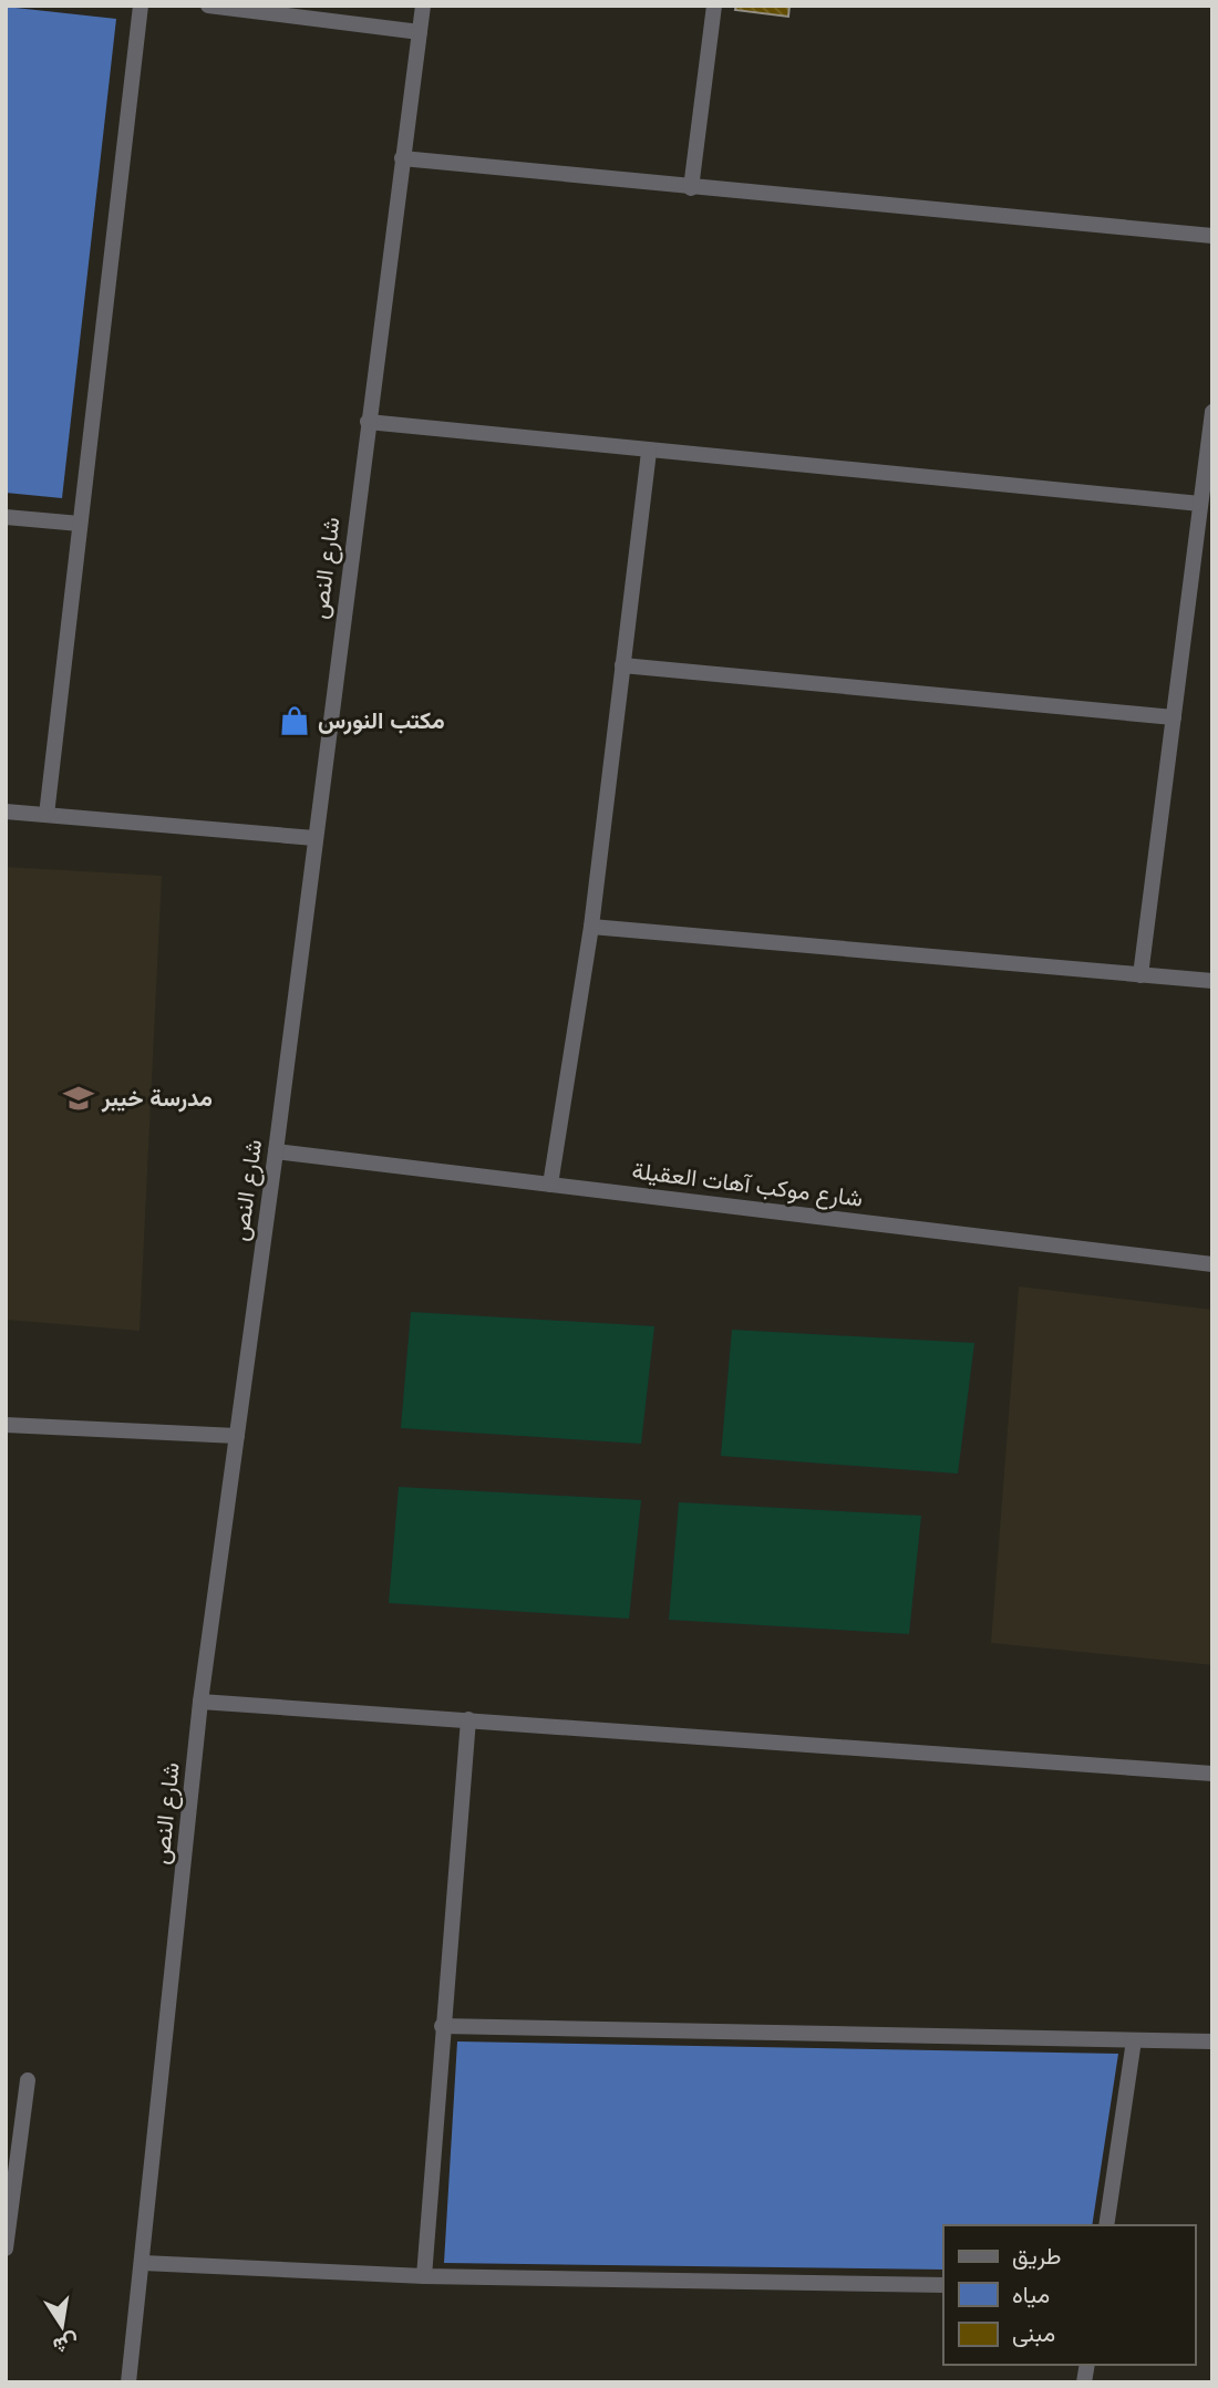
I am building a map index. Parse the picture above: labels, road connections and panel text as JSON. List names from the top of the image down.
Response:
{
  "streets": {
    "street": ["شارع النص", "شارع موكب آهات العقيلة"]
  },
  "crossings": [
    ["شارع النص", "شارع موكب آهات العقيلة"]
  ],
  "places": {
    "shop": ["مكتب النورس"],
    "school or university": ["مدرسة خيبر"]
  },
  "legend": ["طريق", "مياه", "مبنى"],
  "north": "bottom"
}
